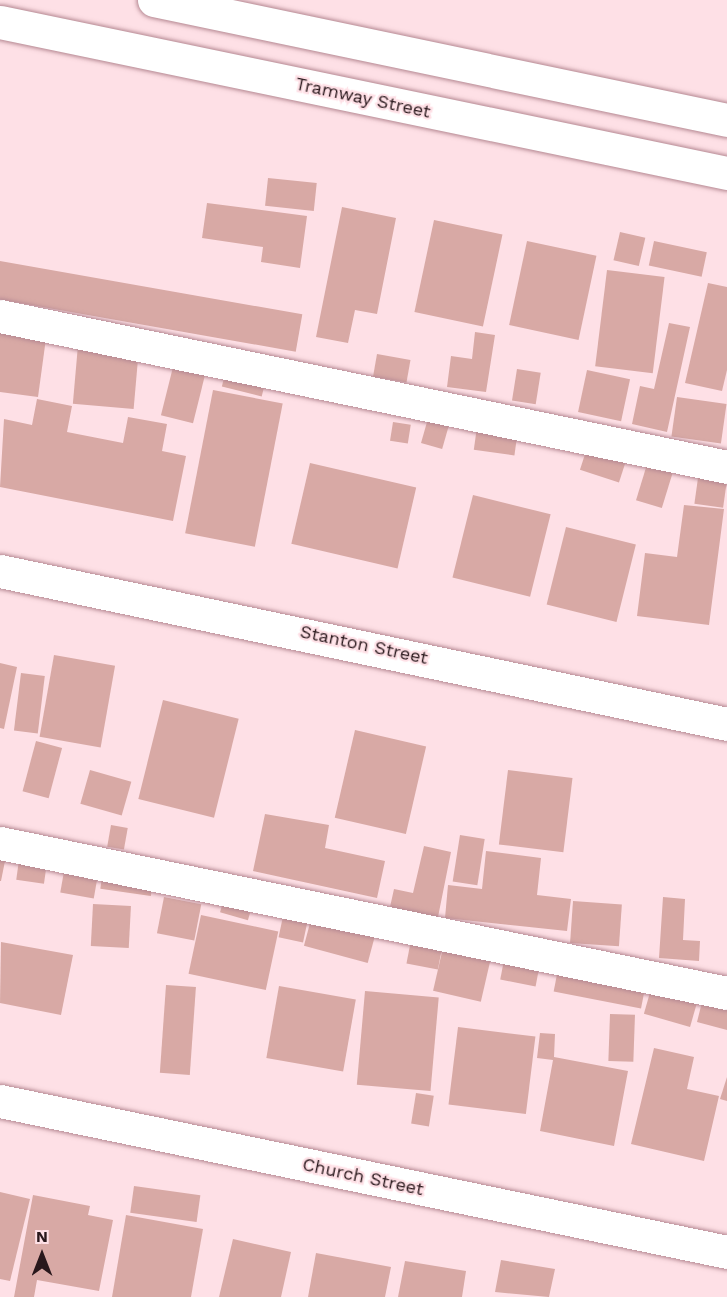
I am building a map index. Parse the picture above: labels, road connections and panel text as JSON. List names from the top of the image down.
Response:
{
  "streets": {
    "street": ["Tramway Street", "Stanton Street", "Church Street"]
  },
  "north": "top"
}
